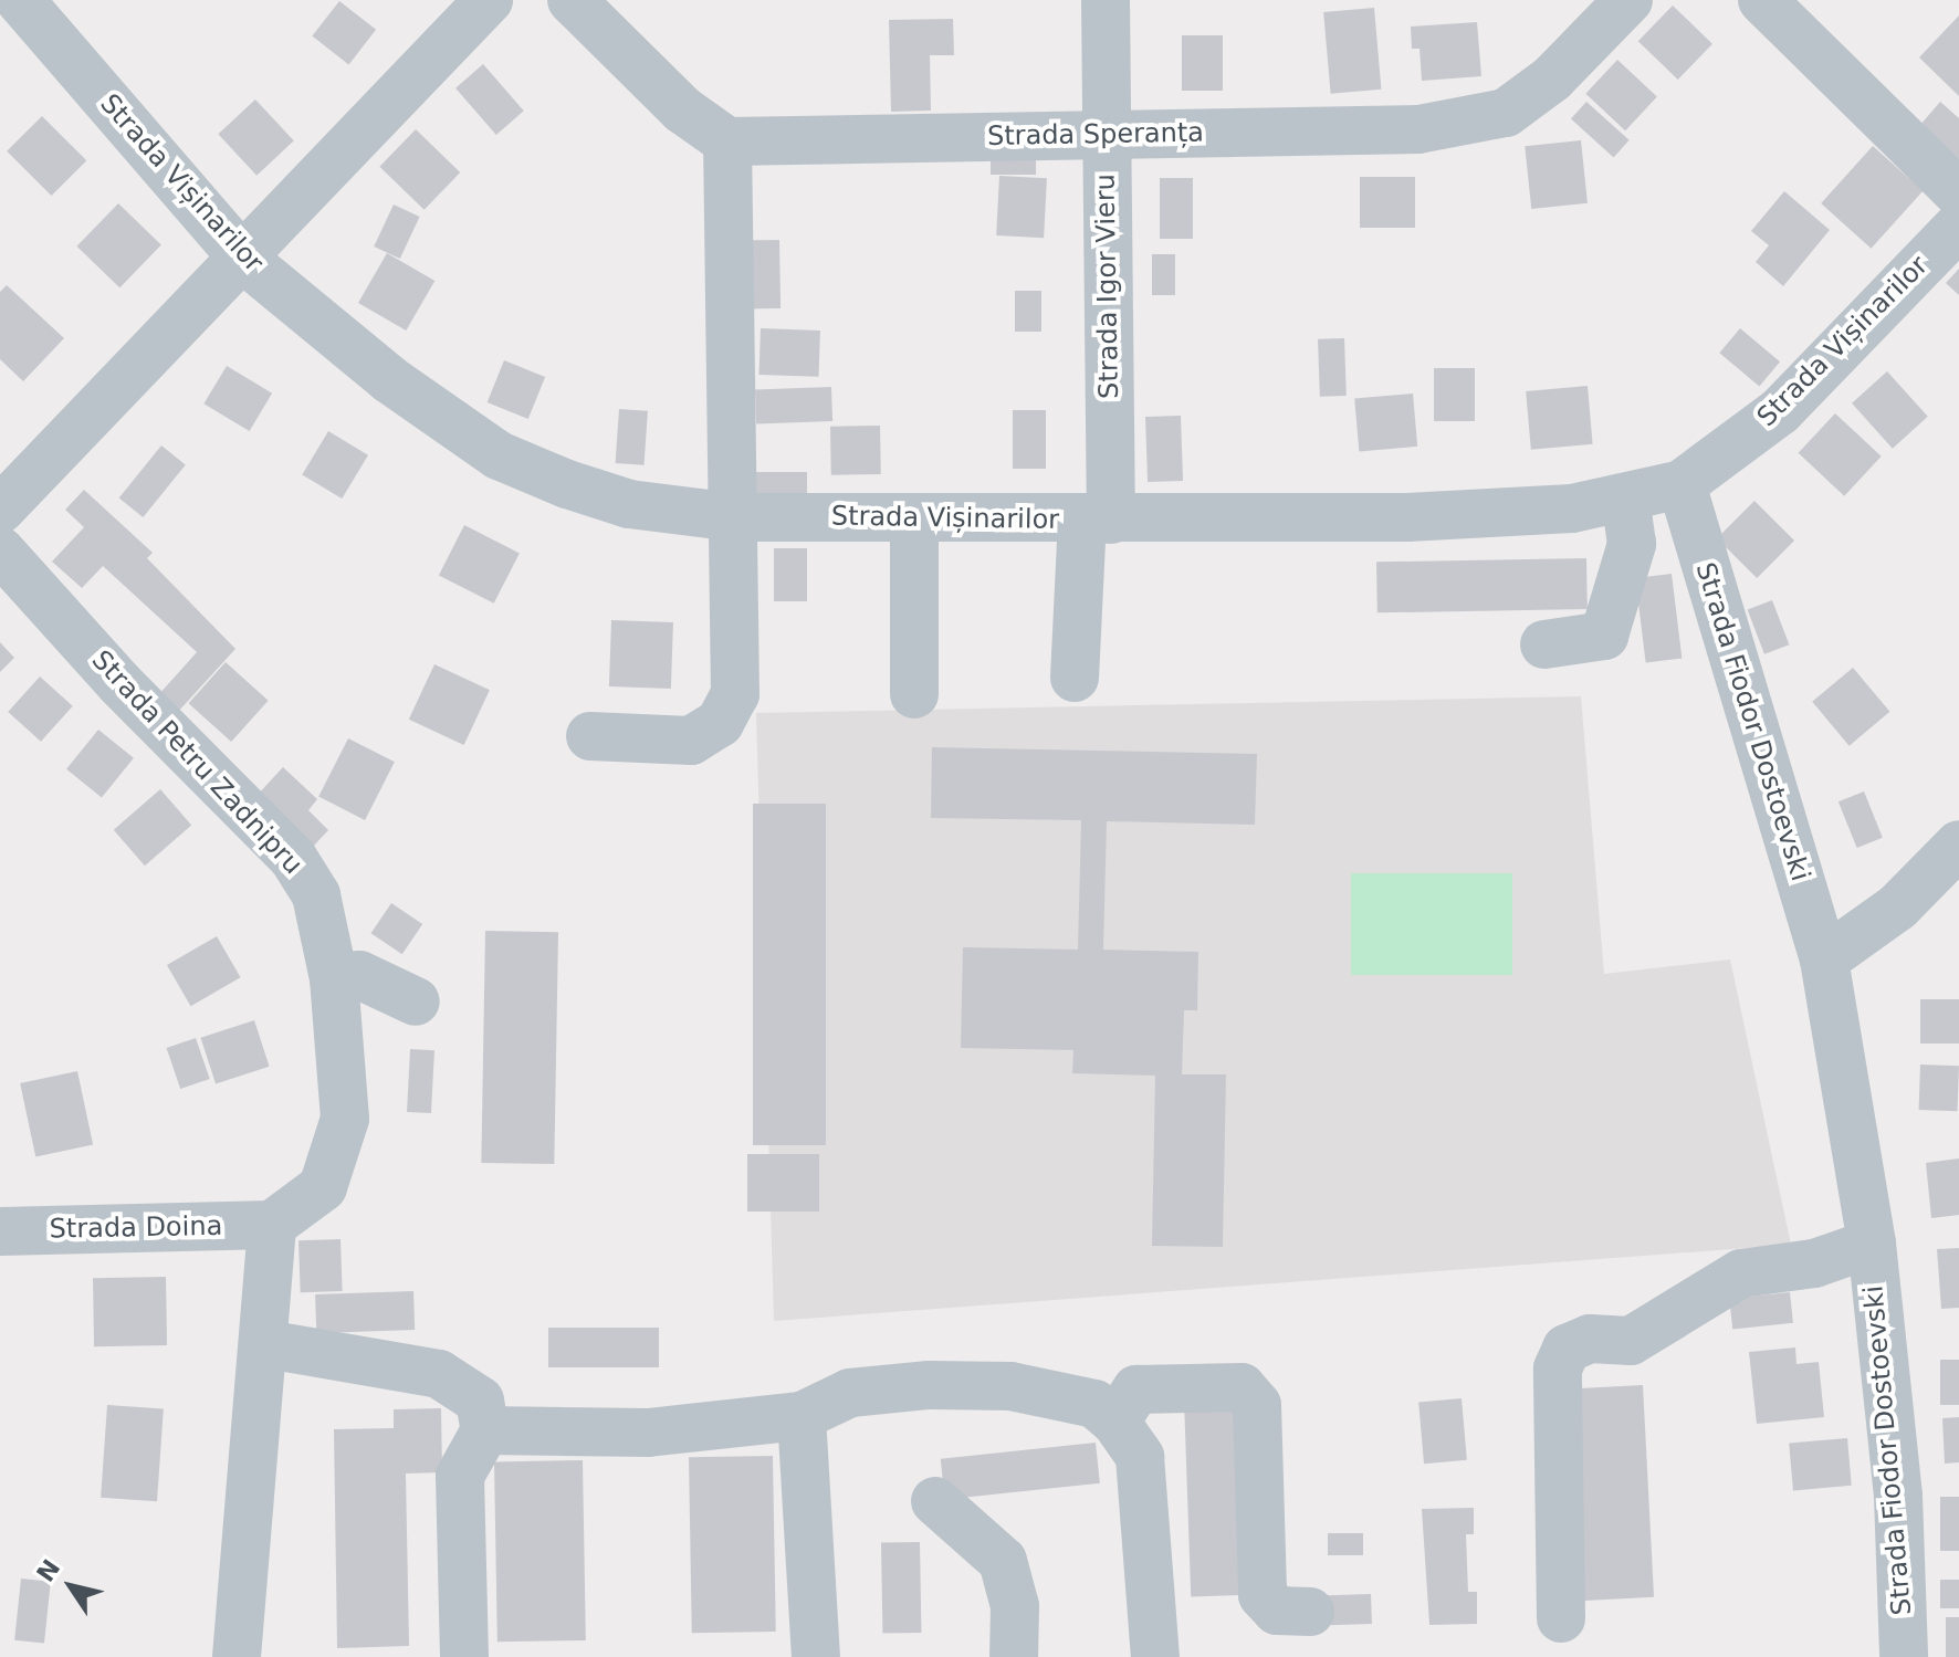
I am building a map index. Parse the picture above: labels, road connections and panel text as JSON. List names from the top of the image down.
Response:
{
  "streets": {
    "street": [
      "Strada Speranța",
      "Strada Vișinarilor",
      "Strada Igor Vieru",
      "Strada Fiodor Dostoevski",
      "Strada Petru Zadnipru",
      "Strada Doina"
    ]
  },
  "crossings": [
    ["Strada Speranța", "Strada Igor Vieru"],
    ["Strada Vișinarilor", "Strada Igor Vieru"],
    ["Strada Vișinarilor", "Strada Fiodor Dostoevski"],
    ["Strada Petru Zadnipru", "Strada Doina"]
  ],
  "north": "top left"
}
